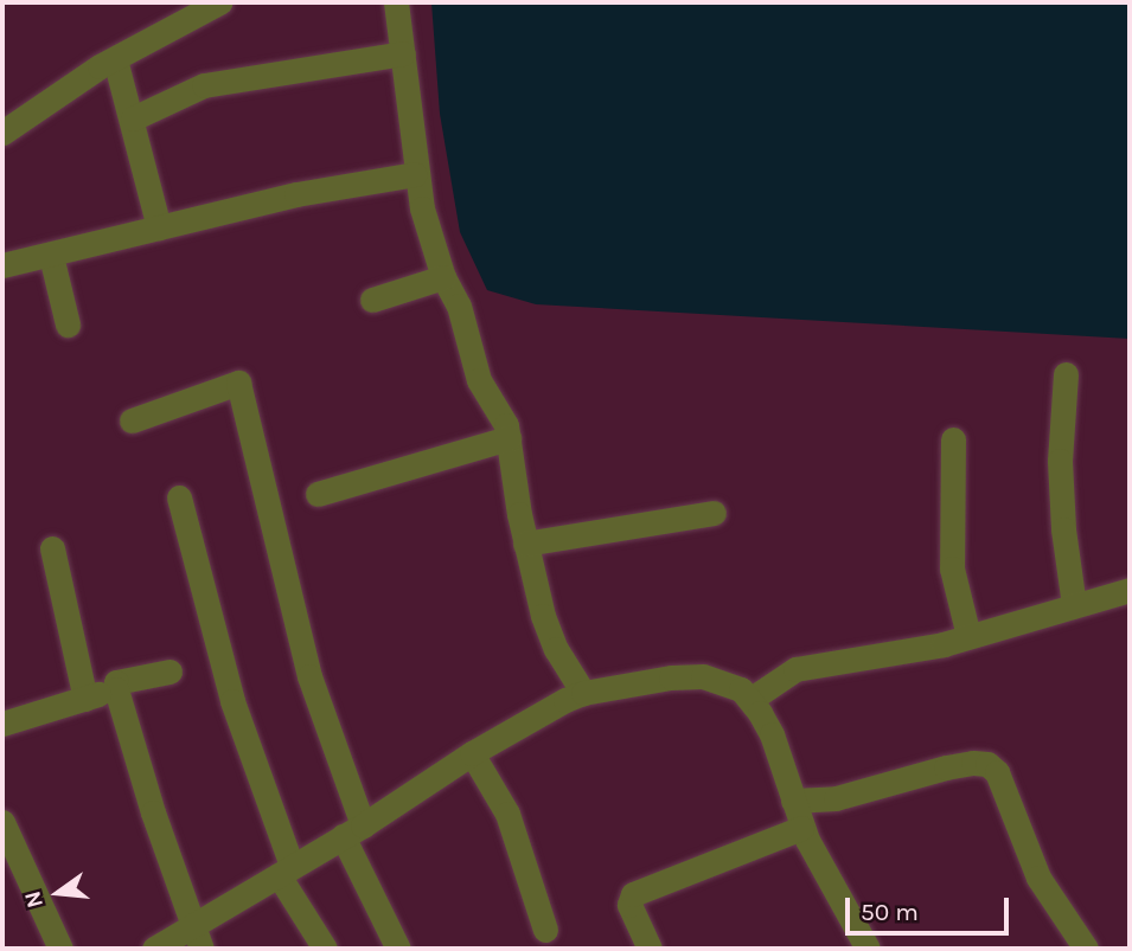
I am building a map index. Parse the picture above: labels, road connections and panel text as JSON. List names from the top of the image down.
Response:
{
  "scale_bar": "50 m",
  "north": "left"
}
